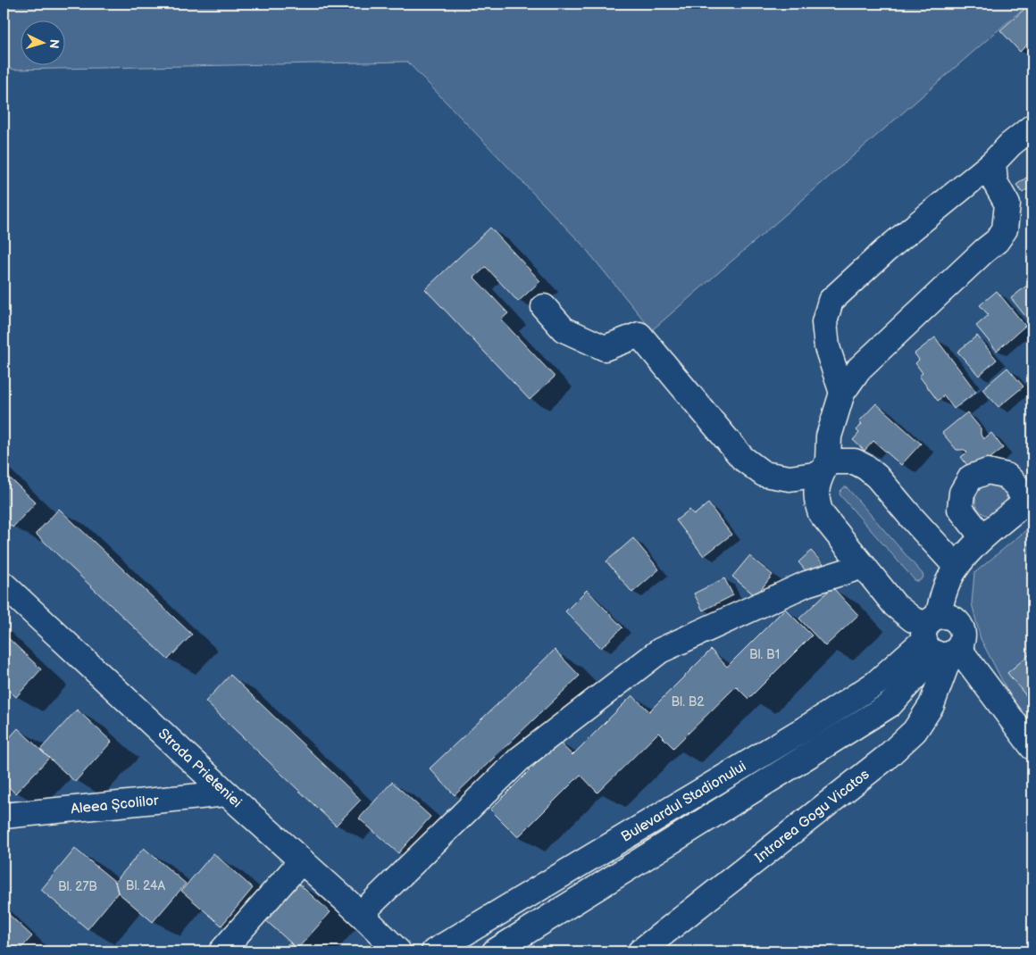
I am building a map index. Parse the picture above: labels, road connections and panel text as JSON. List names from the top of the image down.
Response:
{
  "streets": {
    "street": [
      "Strada Prieteniei",
      "Bulevardul Stadionului",
      "Aleea Școlilor",
      "Intrarea Gogu Vicatos"
    ]
  },
  "crossings": [
    ["Strada Prieteniei", "Aleea Școlilor"],
    ["Bulevardul Stadionului", "Intrarea Gogu Vicatos"]
  ],
  "house_numbers": [
    "Bl. B1",
    "Bl. B2",
    "Bl. 24A",
    "Bl. 27B"
  ],
  "north": "right"
}
